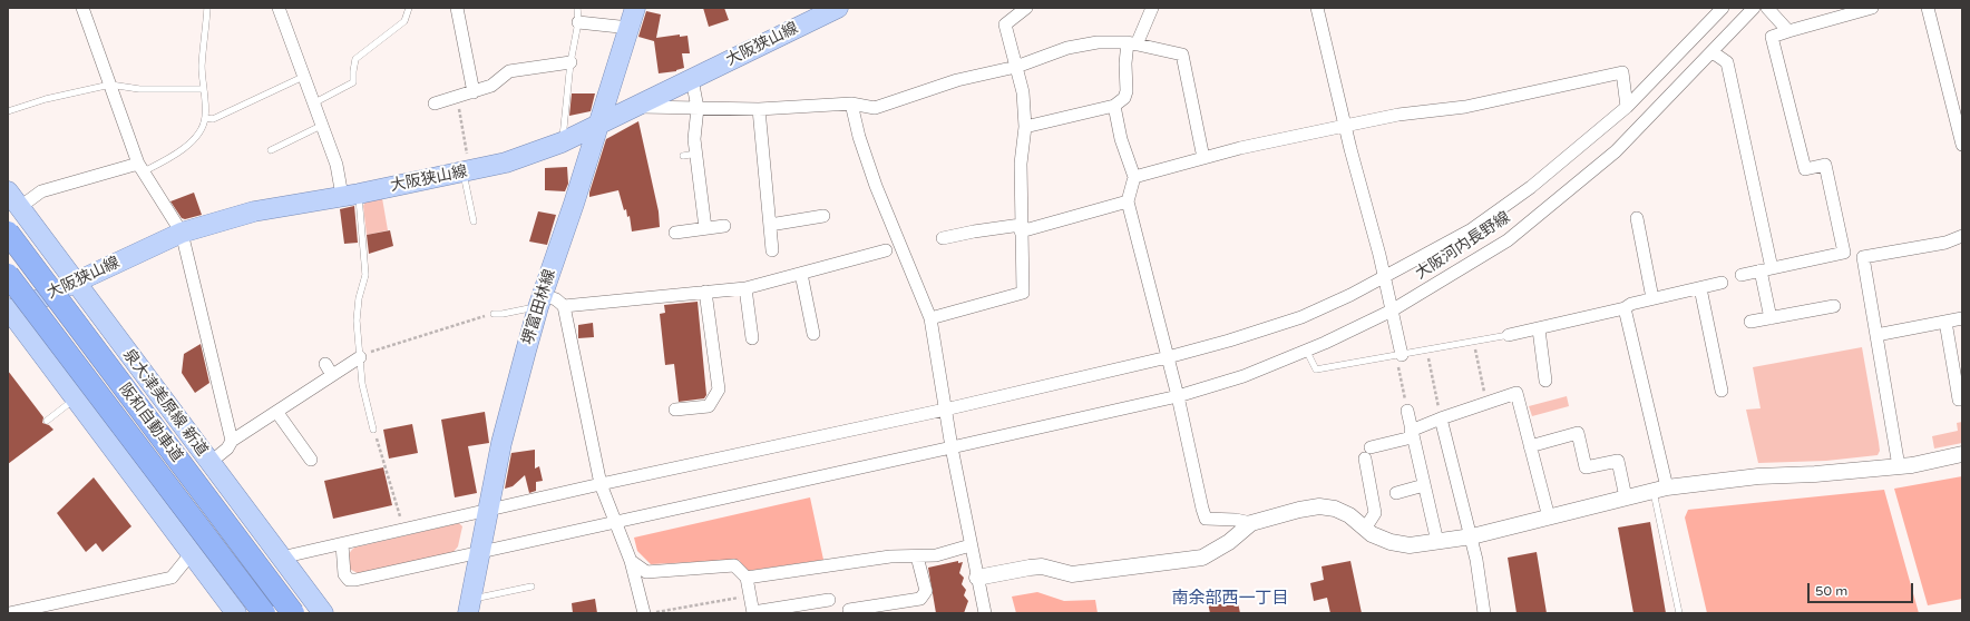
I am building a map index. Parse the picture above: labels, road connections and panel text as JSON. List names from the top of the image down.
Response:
{
  "streets": {
    "highway": ["阪和自動車道"],
    "main road": ["大阪狭山線", "堺富田林線", "泉大津美原線 新道"],
    "street": ["大阪河内長野線"]
  },
  "crossings": [
    ["大阪狭山線", "堺富田林線"],
    ["大阪狭山線", "泉大津美原線 新道"],
    ["大阪河内長野線", "堺富田林線"],
    ["大阪河内長野線", "泉大津美原線 新道"]
  ],
  "districts": ["南余部西一丁目"],
  "scale_bar": "50 m"
}
